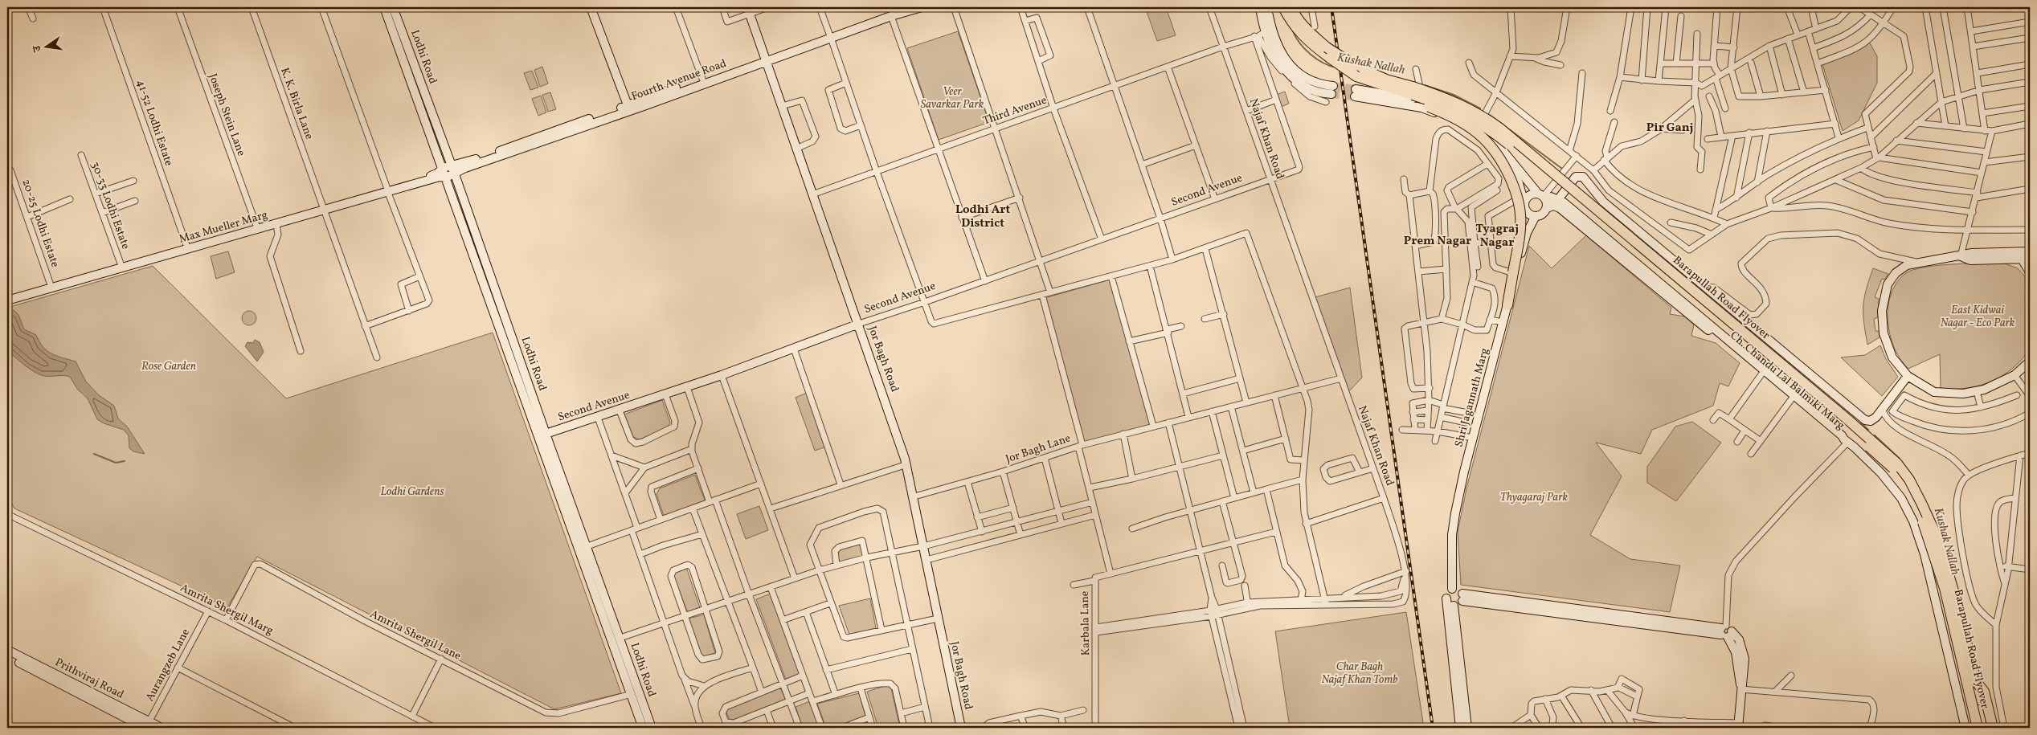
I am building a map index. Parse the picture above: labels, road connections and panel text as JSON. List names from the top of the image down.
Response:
{
  "streets": {
    "highway": ["Barapullah Road Flyover"],
    "street": [
      "Lodhi Road",
      "Fourth Avenue Road",
      "K. K. Birla Lane",
      "Third Avenue",
      "Joseph Stein Lane",
      "41-52 Lodhi Estate",
      "Najaf Khan Road",
      "Second Avenue",
      "30-33 Lodhi Estate",
      "20-25 Lodhi Estate",
      "Max Mueller Marg",
      "Jor Bagh Road",
      "Ch. Chandu Lal Balmiki Marg",
      "Shri Jagannath Marg",
      "Jor Bagh Lane",
      "Amrita Shergil Marg",
      "Karbala Lane",
      "Amrita Shergil Lane",
      "Aurangzeb Lane",
      "Prithviraj Road"
    ]
  },
  "crossings": [
    ["Lodhi Road", "Fourth Avenue Road"],
    ["Lodhi Road", "Second Avenue"],
    ["Lodhi Road", "Max Mueller Marg"],
    ["Lodhi Road", "Amrita Shergil Lane"],
    ["Fourth Avenue Road", "Max Mueller Marg"],
    ["Fourth Avenue Road", "Jor Bagh Road"],
    ["K. K. Birla Lane", "Max Mueller Marg"],
    ["Third Avenue", "Najaf Khan Road"],
    ["Third Avenue", "Jor Bagh Road"],
    ["Joseph Stein Lane", "Max Mueller Marg"],
    ["41-52 Lodhi Estate", "Max Mueller Marg"],
    ["Najaf Khan Road", "Second Avenue"],
    ["Najaf Khan Road", "Jor Bagh Lane"],
    ["Second Avenue", "Jor Bagh Road"],
    ["30-33 Lodhi Estate", "Max Mueller Marg"],
    ["20-25 Lodhi Estate", "Max Mueller Marg"],
    ["Barapullah Road Flyover", "Ch. Chandu Lal Balmiki Marg"],
    ["Jor Bagh Road", "Jor Bagh Lane"],
    ["Amrita Shergil Marg", "Amrita Shergil Lane"],
    ["Amrita Shergil Marg", "Aurangzeb Lane"],
    ["Aurangzeb Lane", "Prithviraj Road"]
  ],
  "districts": [
    "Pir Ganj",
    "Lodhi Art District",
    "Tyagraj Nagar",
    "Prem Nagar"
  ],
  "water": ["Kushak Nallah"],
  "parks": [
    "Veer Savarkar Park",
    "East Kidwai Nagar - Eco Park",
    "Rose Garden",
    "Lodhi Gardens",
    "Thyagaraj Park",
    "Char Bagh Najaf Khan Tomb"
  ],
  "north": "left"
}
